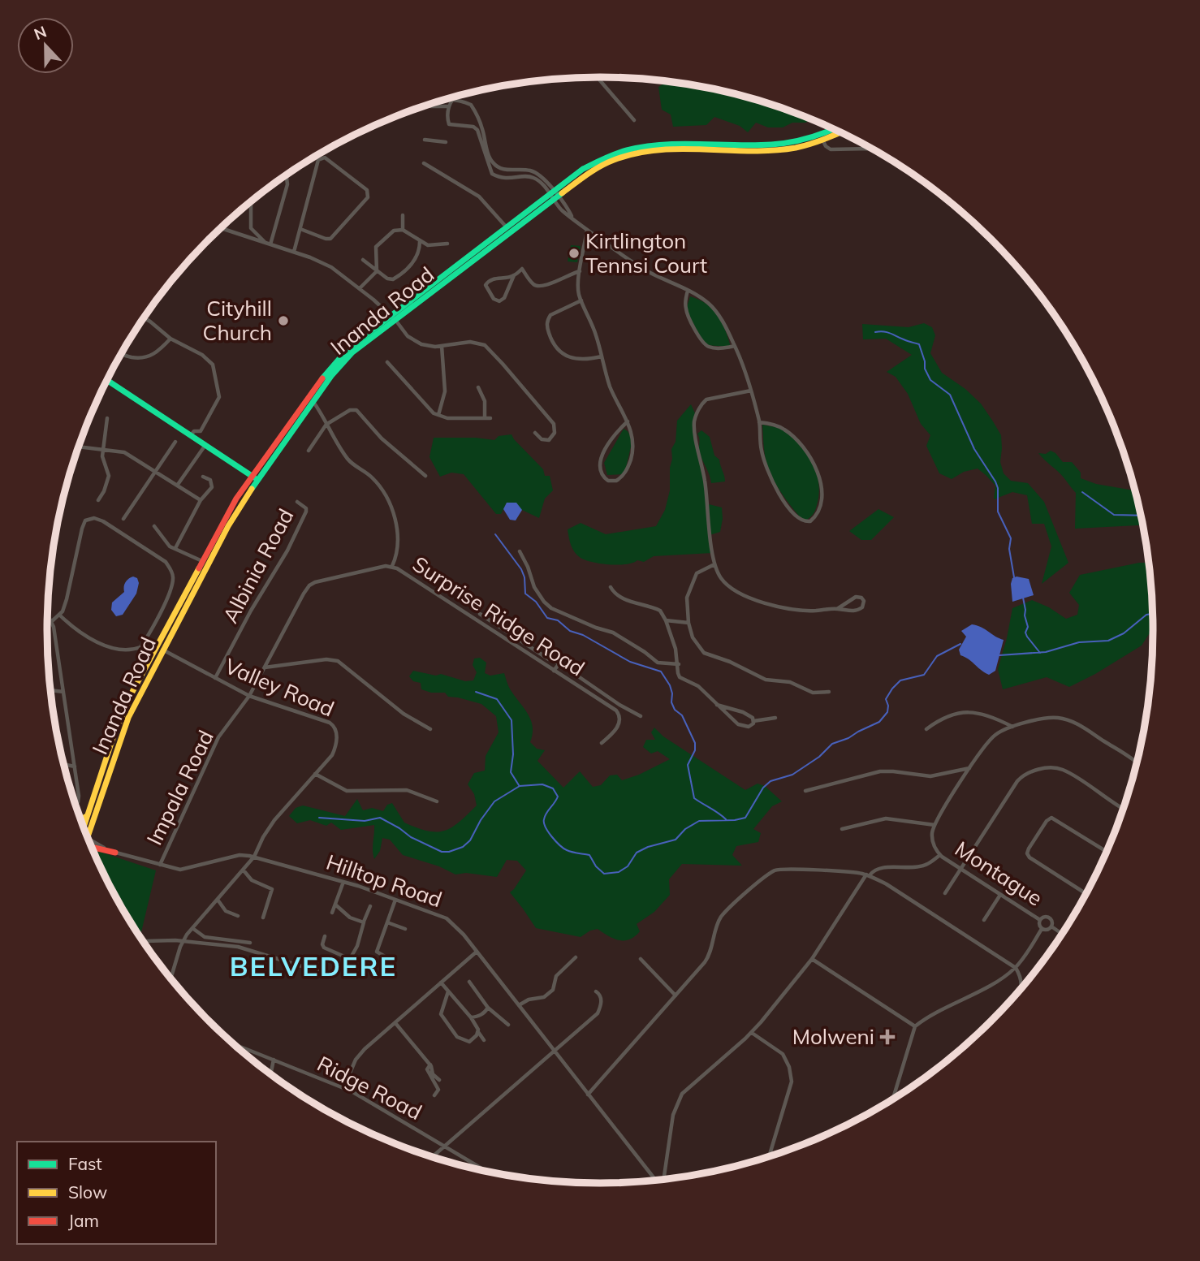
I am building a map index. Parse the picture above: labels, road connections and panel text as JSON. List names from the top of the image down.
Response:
{
  "streets": {
    "main road": ["Inanda Road"],
    "street": [
      "Albinia Road",
      "Surprise Ridge Road",
      "Valley Road",
      "Impala Road",
      "Montague",
      "Hilltop Road",
      "Ridge Road"
    ]
  },
  "crossings": [
    ["Inanda Road", "Valley Road"],
    ["Albinia Road", "Valley Road"],
    ["Surprise Ridge Road", "Valley Road"],
    ["Surprise Ridge Road", "Impala Road"],
    ["Valley Road", "Impala Road"],
    ["Valley Road", "Hilltop Road"],
    ["Impala Road", "Hilltop Road"]
  ],
  "districts": ["BELVEDERE"],
  "places": {
    "other": ["Kirtlington Tennsi Court", "Cityhill Church"],
    "health": ["Molweni"]
  },
  "legend": ["Fast", "Slow", "Jam"],
  "north": "top"
}
